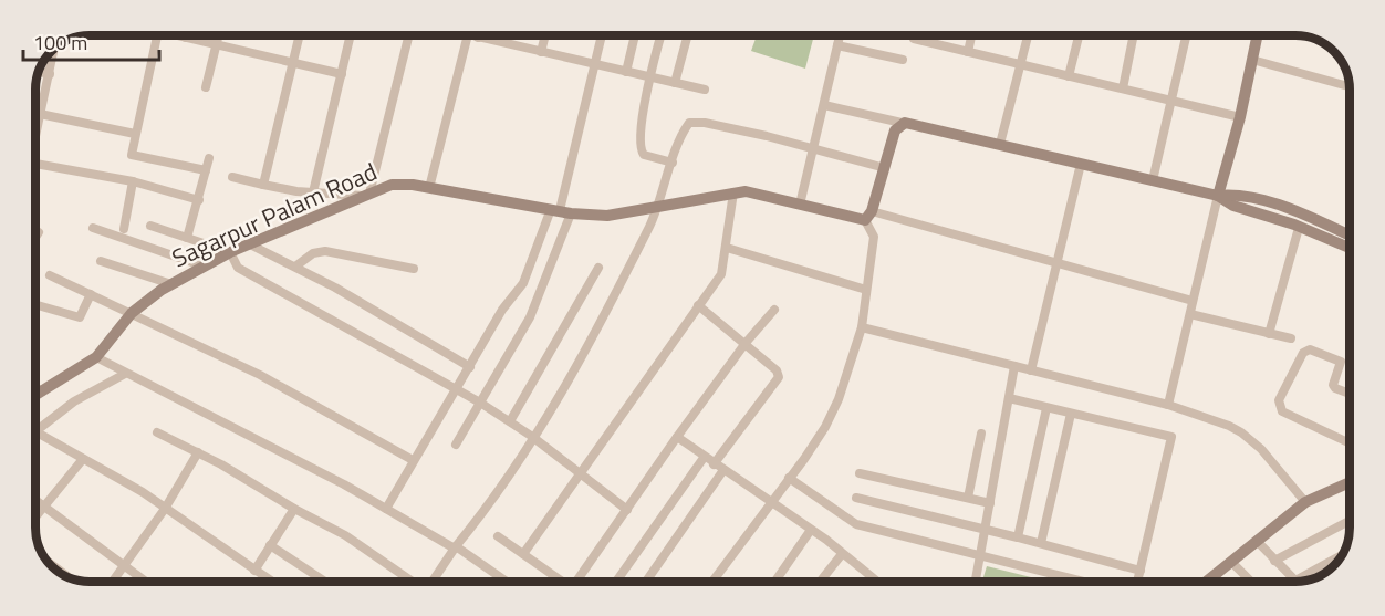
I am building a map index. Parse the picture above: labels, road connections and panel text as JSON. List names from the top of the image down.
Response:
{
  "streets": {
    "street": ["Sagarpur Palam Road"]
  },
  "scale_bar": "100 m"
}
